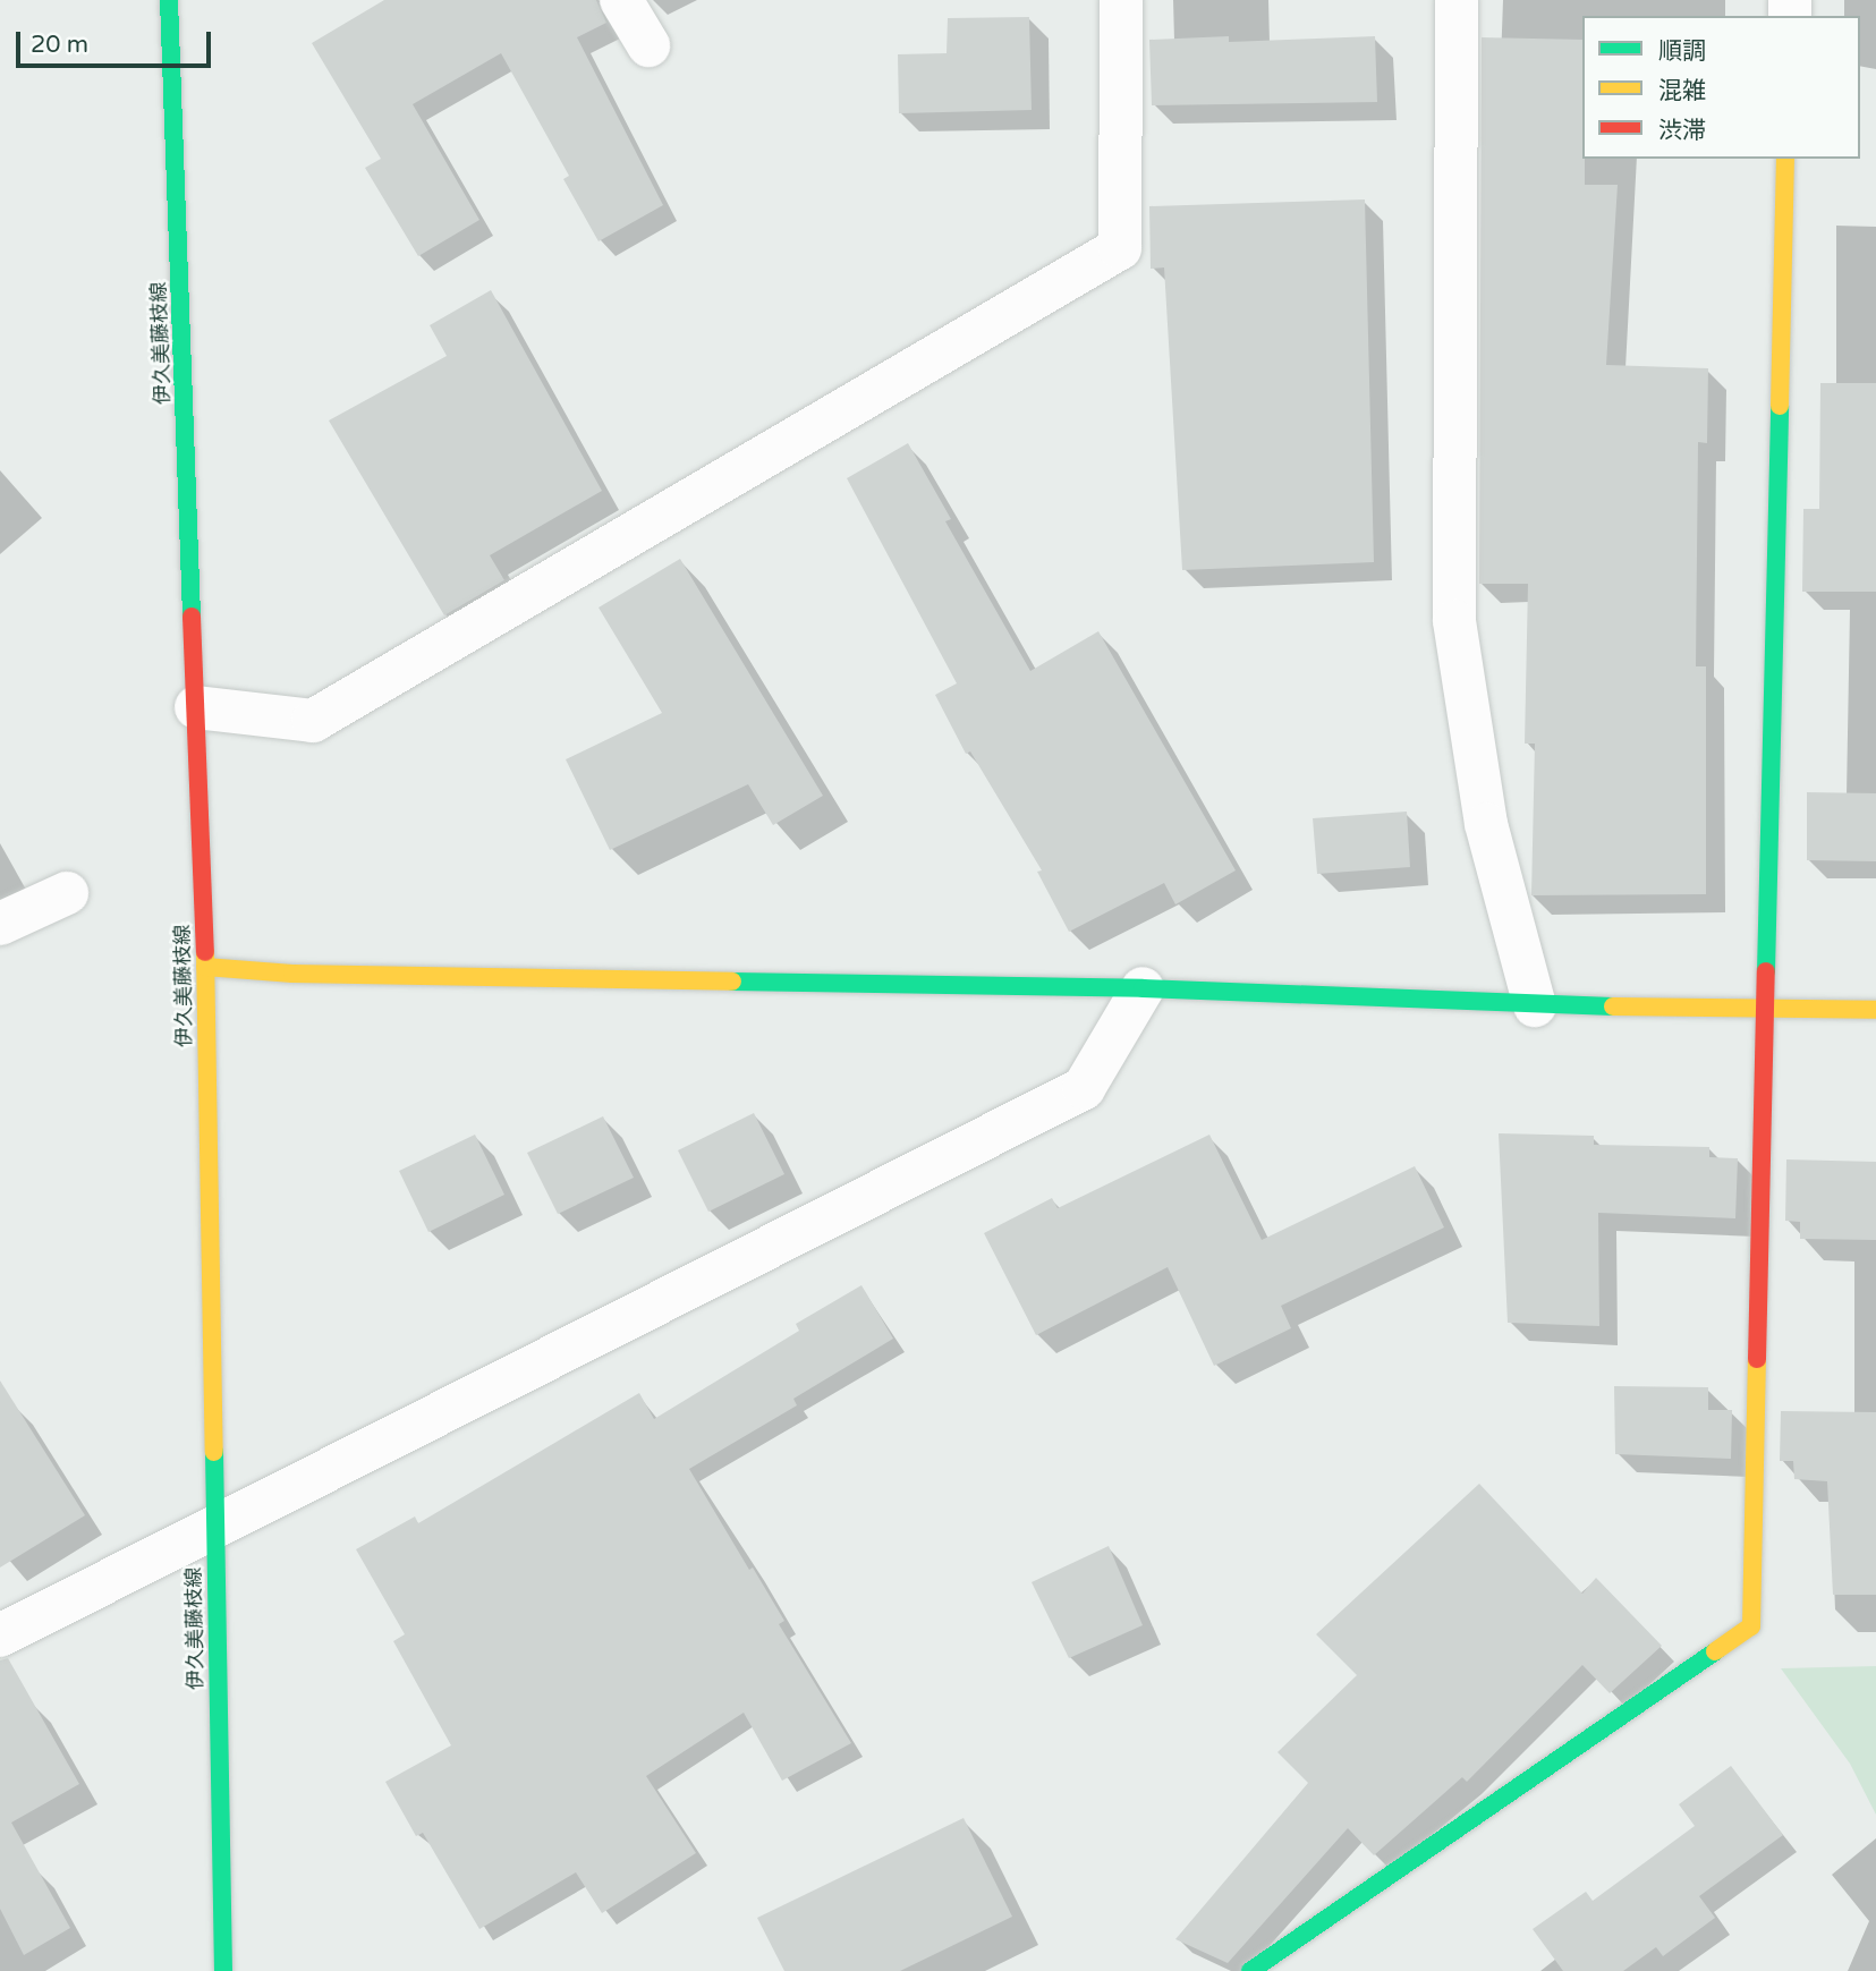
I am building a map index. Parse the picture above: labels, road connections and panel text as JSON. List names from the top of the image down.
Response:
{
  "streets": {
    "street": ["伊久美藤枝線"]
  },
  "legend": ["順調", "混雑", "渋滞"],
  "scale_bar": "20 m"
}
